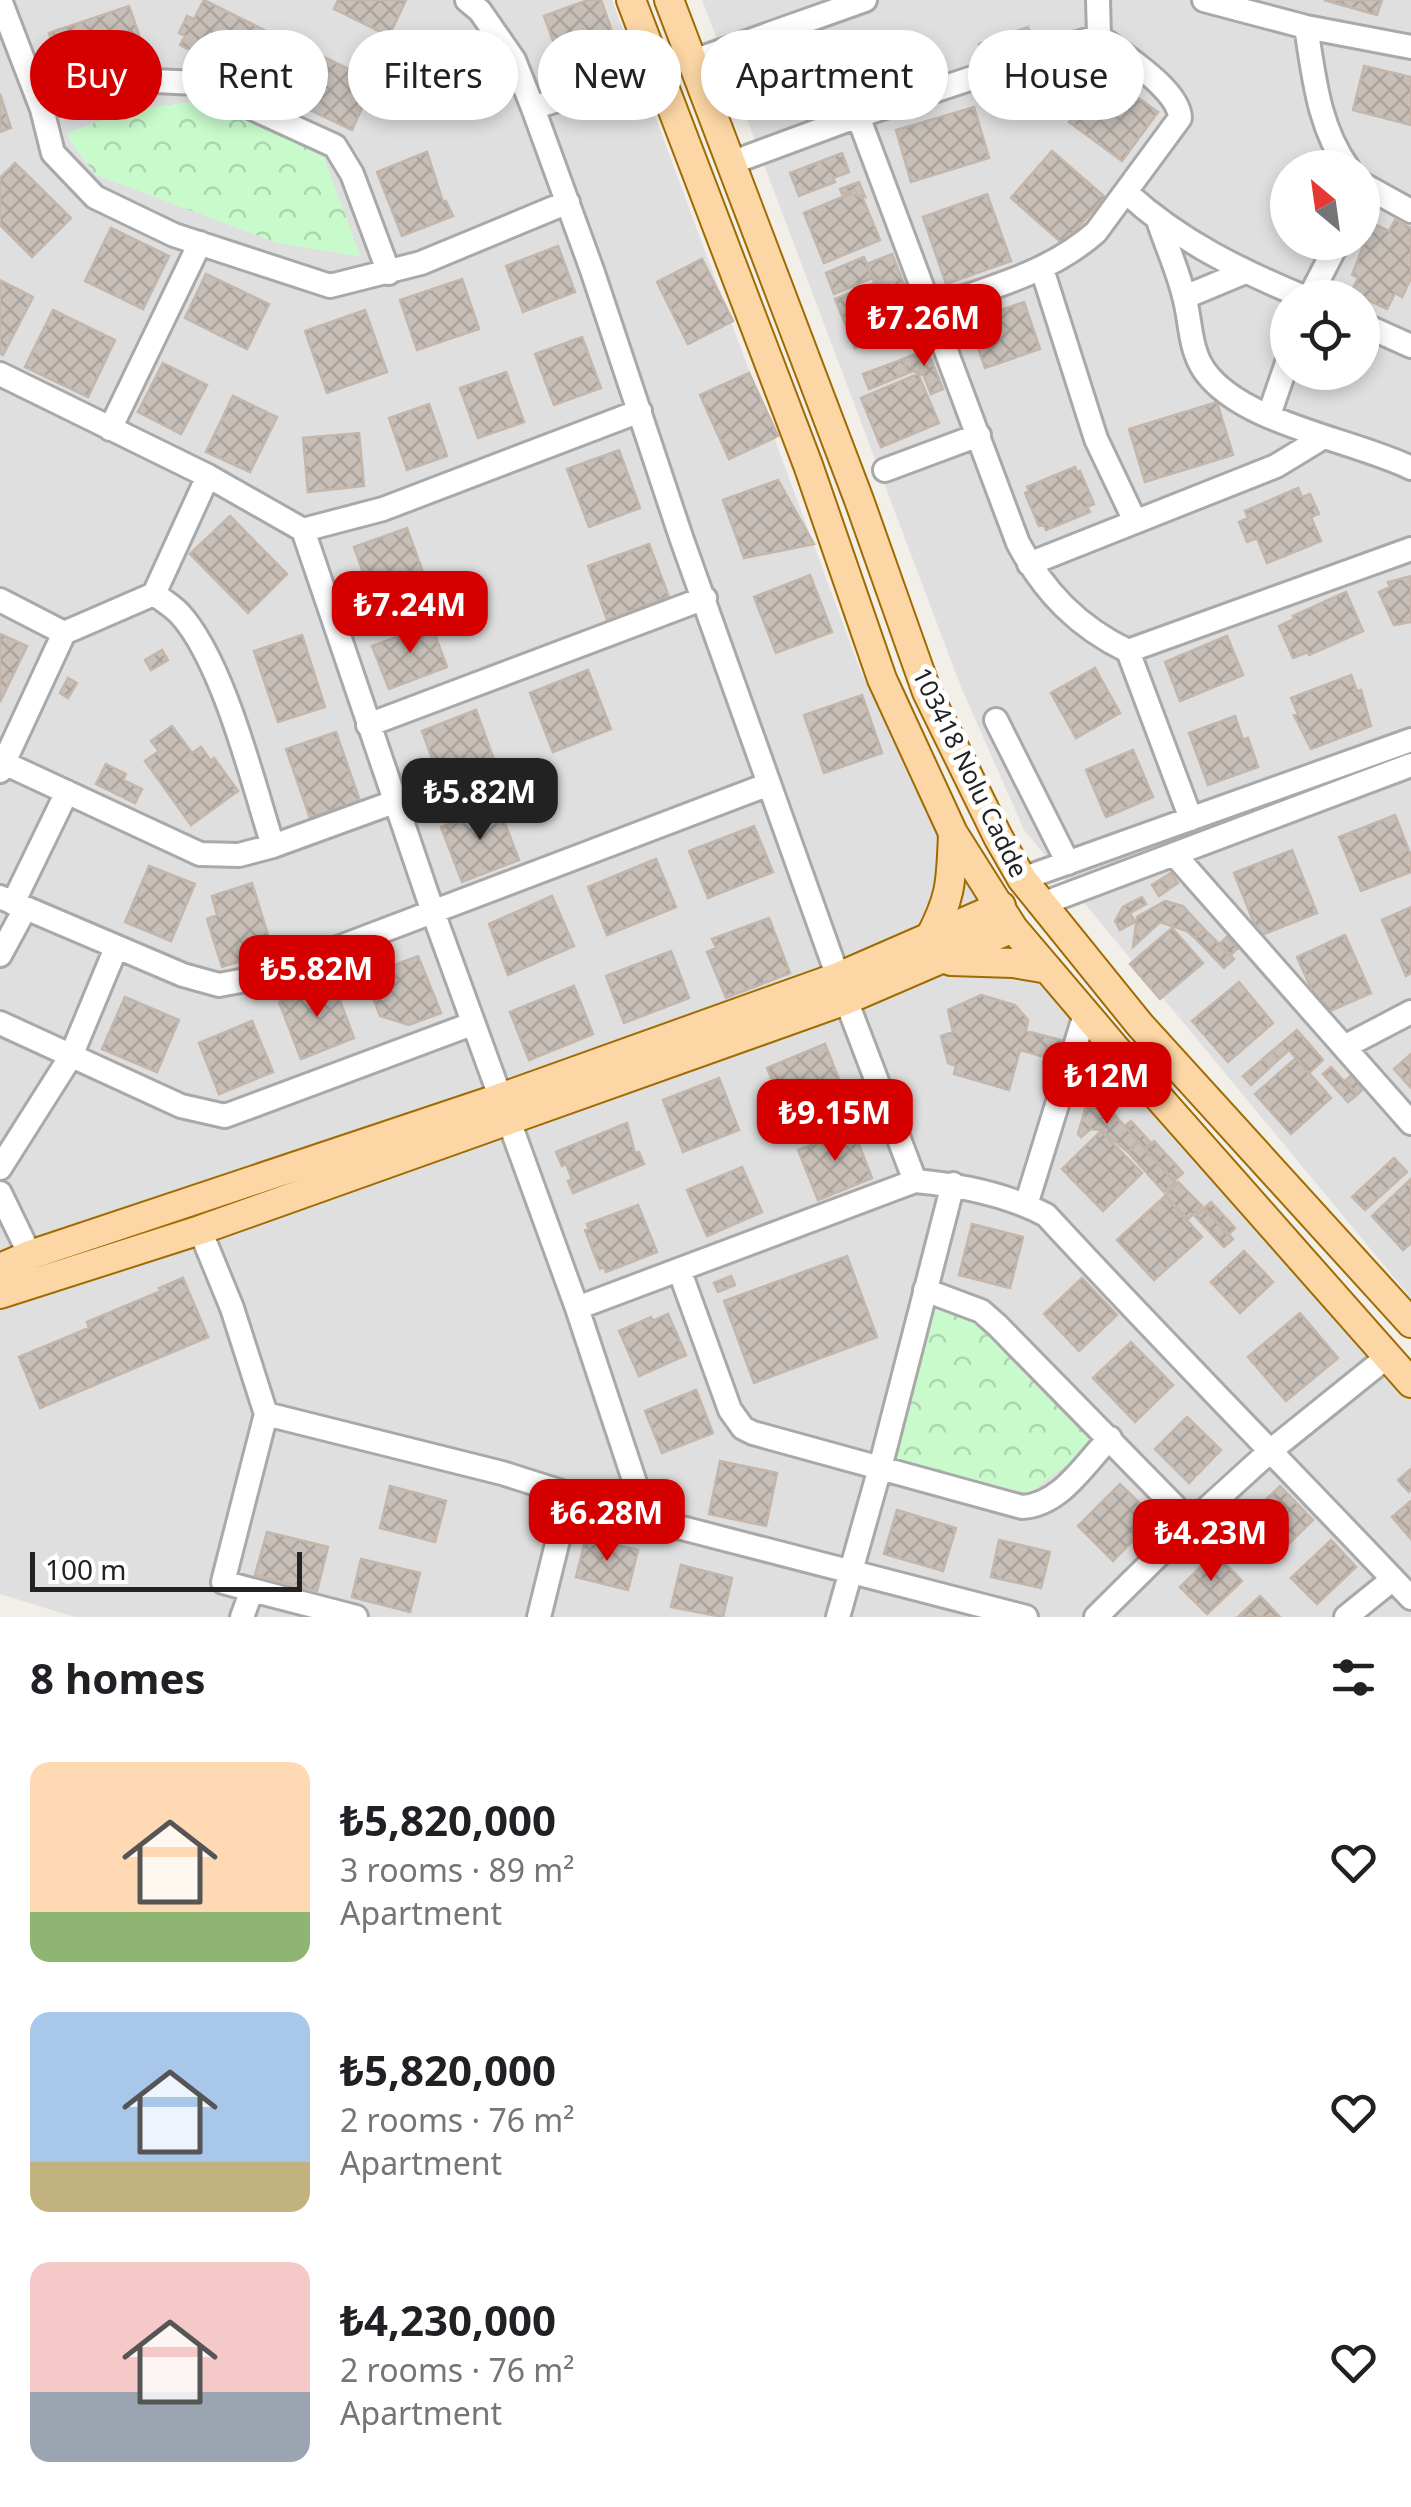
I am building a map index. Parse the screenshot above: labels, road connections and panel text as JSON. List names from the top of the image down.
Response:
{
  "streets": {
    "main road": ["103418 Nolu Cadde"]
  },
  "scale_bar": "100 m",
  "north": "top left",
  "page": {
    "chip": [
      "Buy",
      "Rent",
      "Filters",
      "New",
      "Apartment",
      "House"
    ],
    "price": [
      "₺7.26M",
      "₺7.24M",
      "₺5.82M",
      "₺5.82M",
      "₺12M",
      "₺9.15M",
      "₺6.28M",
      "₺4.23M"
    ],
    "scale": "100 m",
    "heading": "8 homes",
    "list": [
      {
        "name": "₺5,820,000",
        "note": "3 rooms · 89 m² · Apartment"
      },
      {
        "name": "₺5,820,000",
        "note": "2 rooms · 76 m² · Apartment"
      },
      {
        "name": "₺4,230,000",
        "note": "2 rooms · 76 m² · Apartment"
      }
    ]
  }
}
